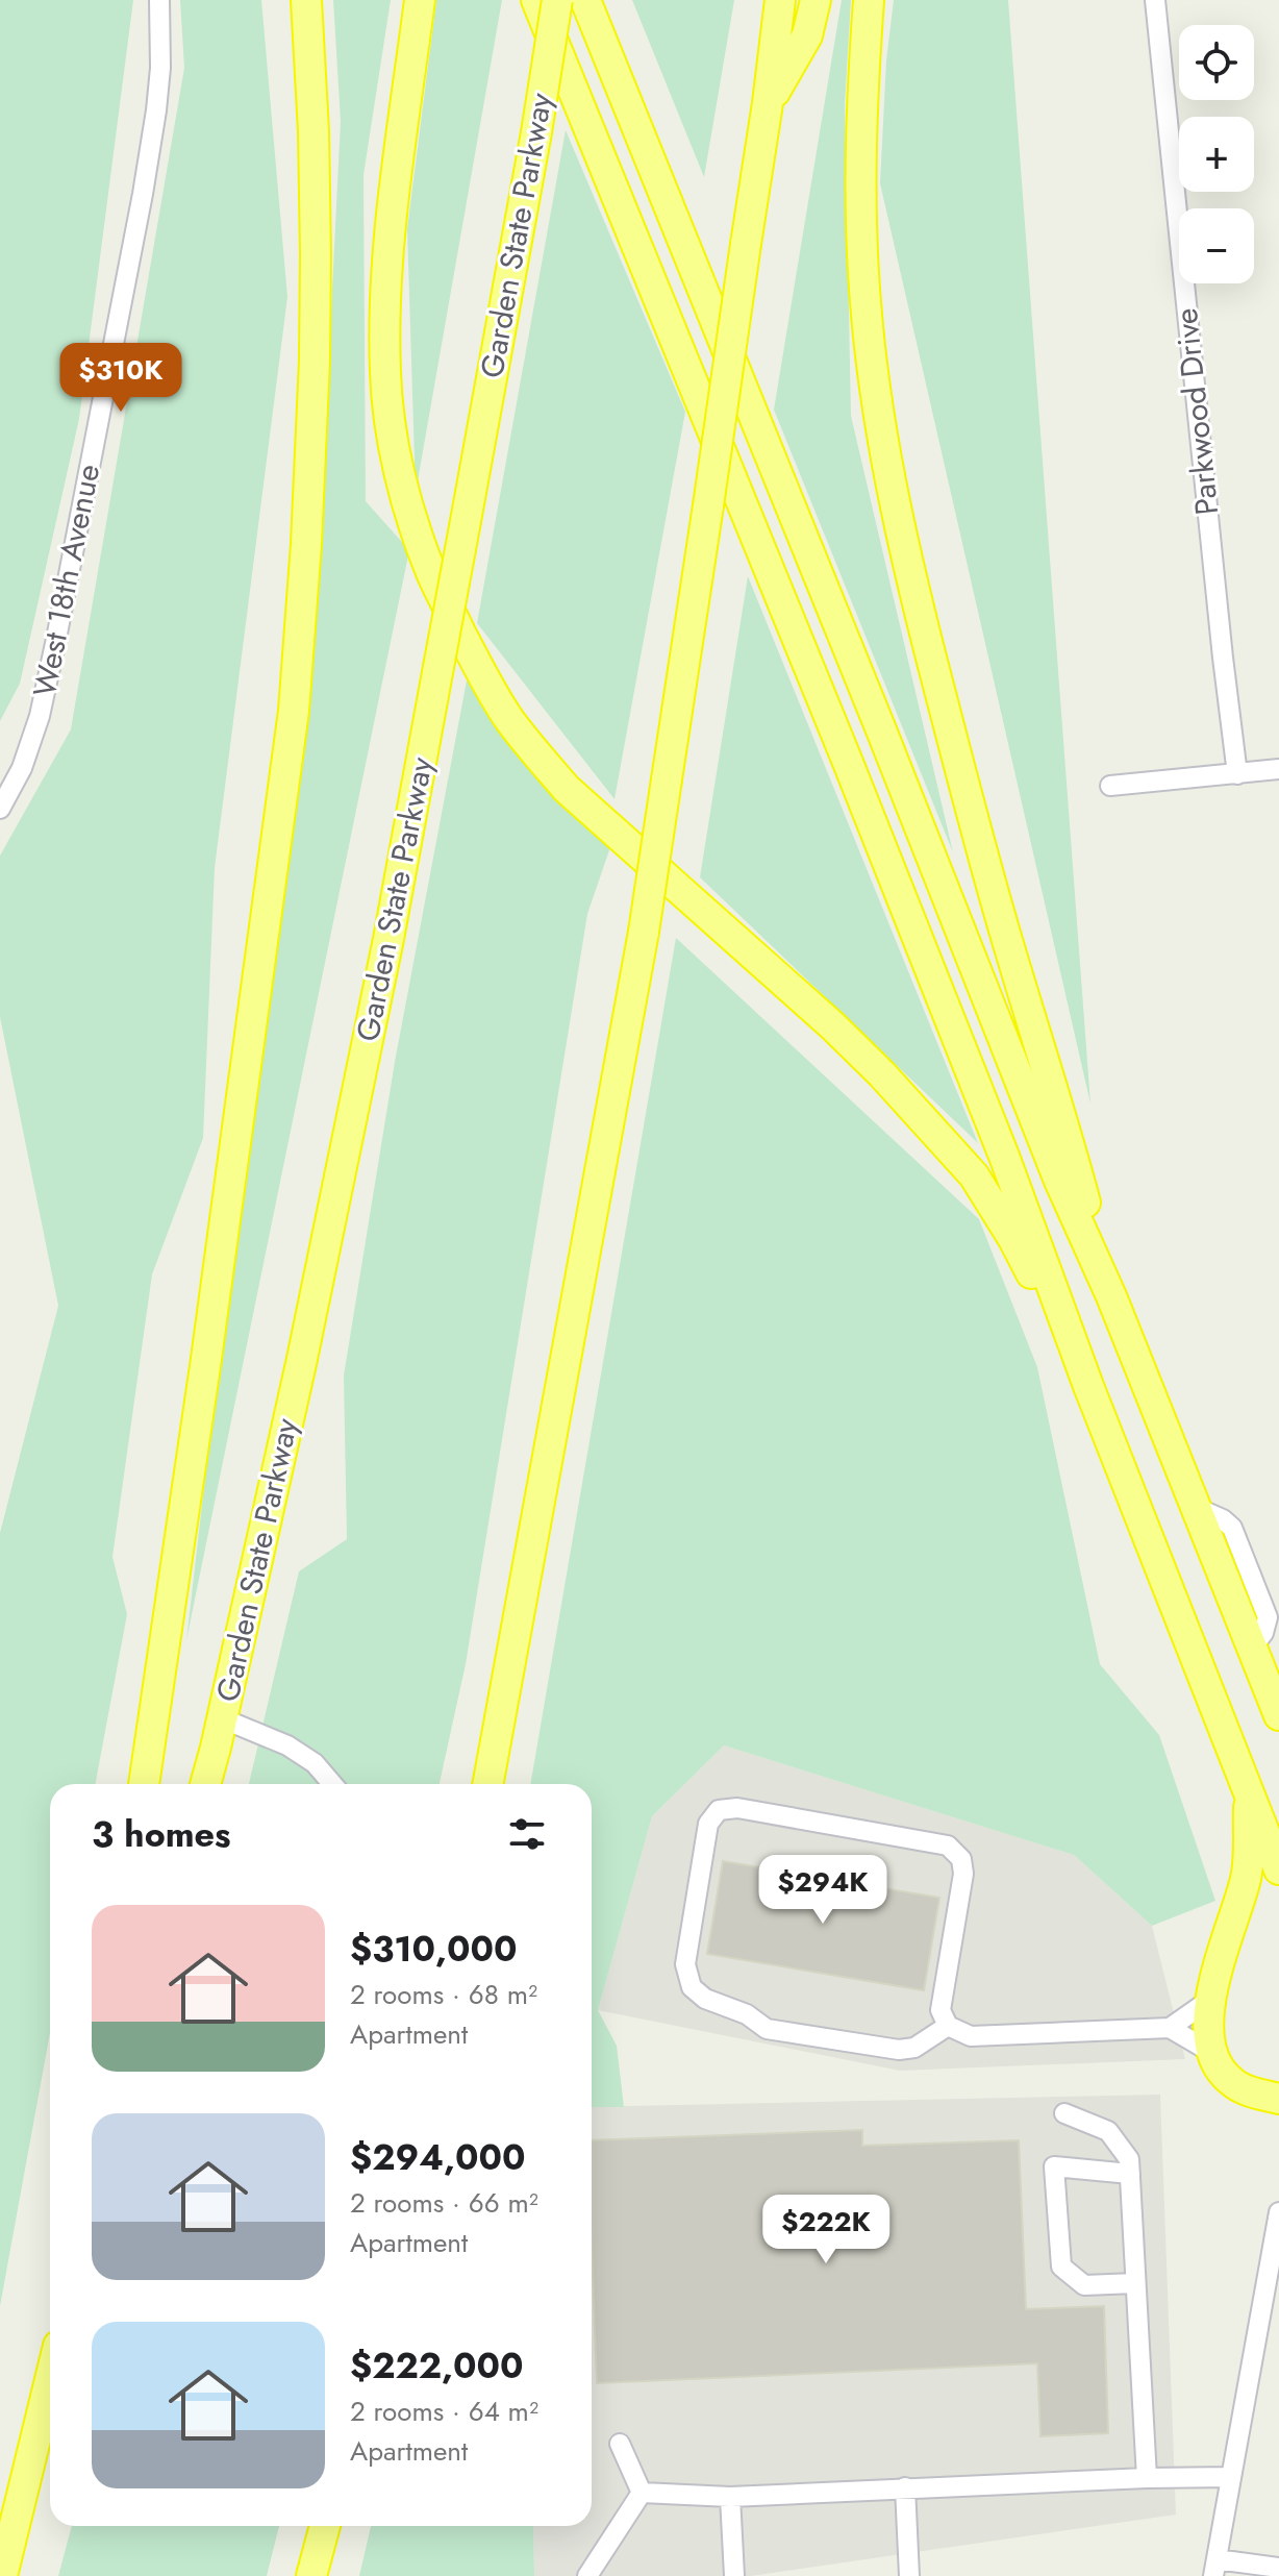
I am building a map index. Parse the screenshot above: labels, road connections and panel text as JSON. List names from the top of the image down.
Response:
{
  "streets": {
    "highway": ["Garden State Parkway"],
    "street": ["Parkwood Drive", "West 18th Avenue"]
  },
  "page": {
    "map_buttons": ["+", "−"],
    "price": ["$310K", "$294K", "$222K"],
    "heading": "3 homes",
    "list": [
      {
        "name": "$310,000",
        "note": "2 rooms · 68 m² · Apartment"
      },
      {
        "name": "$294,000",
        "note": "2 rooms · 66 m² · Apartment"
      },
      {
        "name": "$222,000",
        "note": "2 rooms · 64 m² · Apartment"
      }
    ]
  }
}
